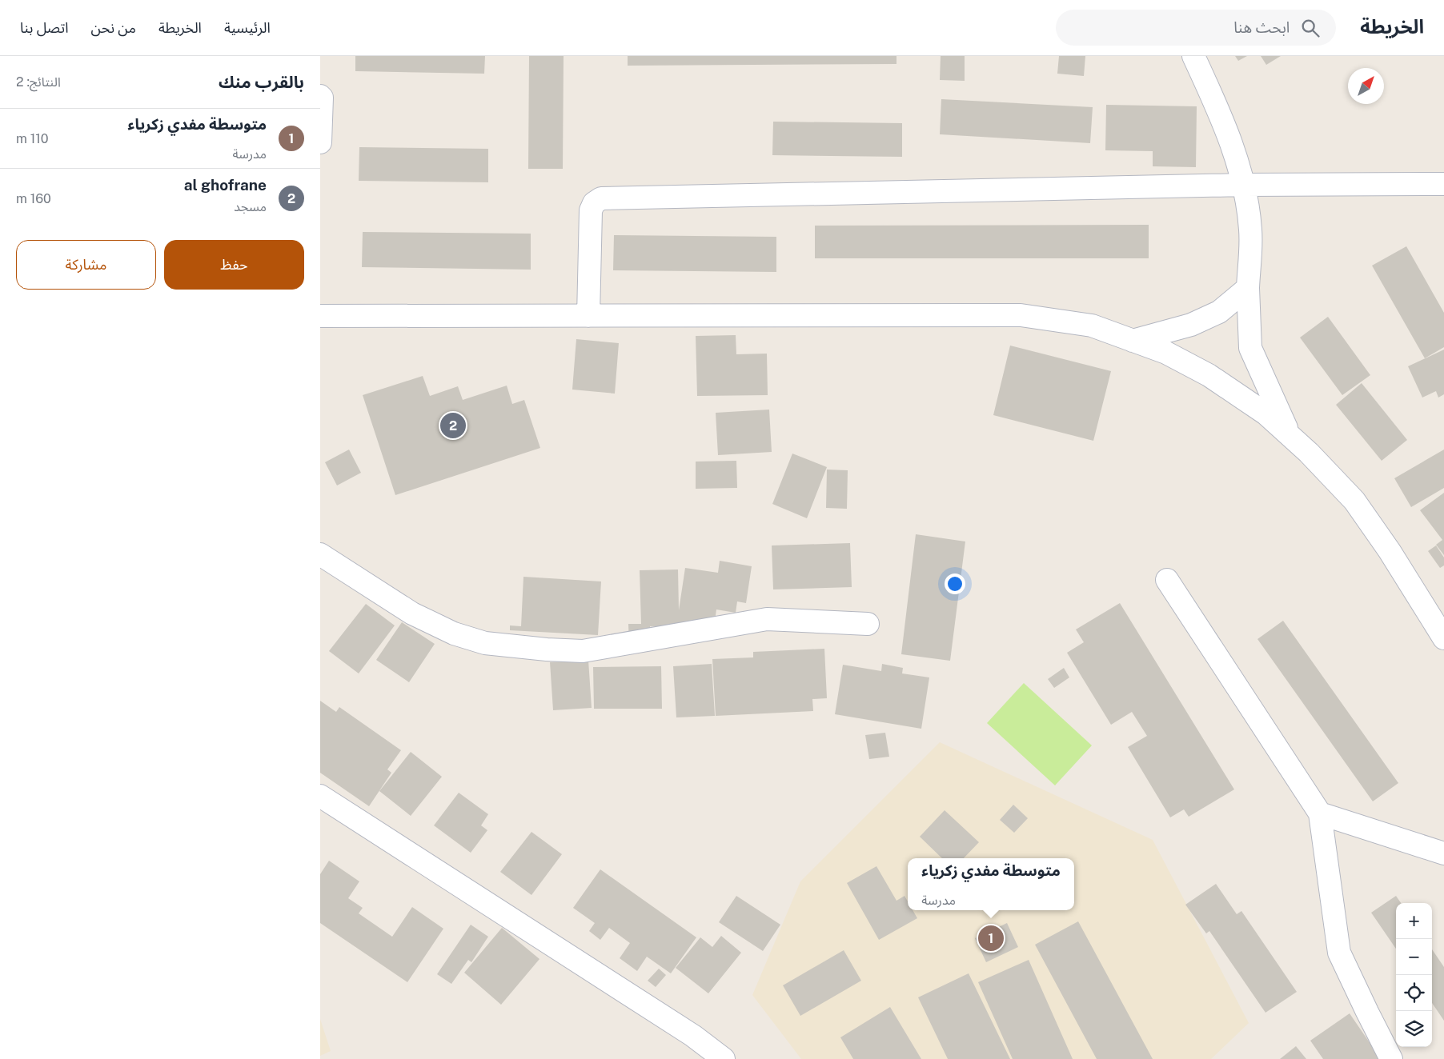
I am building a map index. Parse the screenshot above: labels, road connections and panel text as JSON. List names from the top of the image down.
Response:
{
  "north": "top right",
  "page": {
    "header": "الخريطة",
    "search": "ابحث هنا",
    "nav": [
      "الرئيسية",
      "الخريطة",
      "من نحن",
      "اتصل بنا"
    ],
    "heading": ["بالقرب منك", "النتائج: 2"],
    "list": [
      {
        "mark": "1",
        "name": "متوسطة مفدي زكرياء",
        "note": "مدرسة",
        "value": "110 m"
      },
      {
        "mark": "2",
        "name": "al ghofrane",
        "note": "مسجد",
        "value": "160 m"
      }
    ],
    "buttons": ["حفظ", "مشاركة"],
    "pins": ["2", "1"],
    "popup": ["متوسطة مفدي زكرياء", "مدرسة"],
    "map_buttons": ["+", "−"]
  }
}
